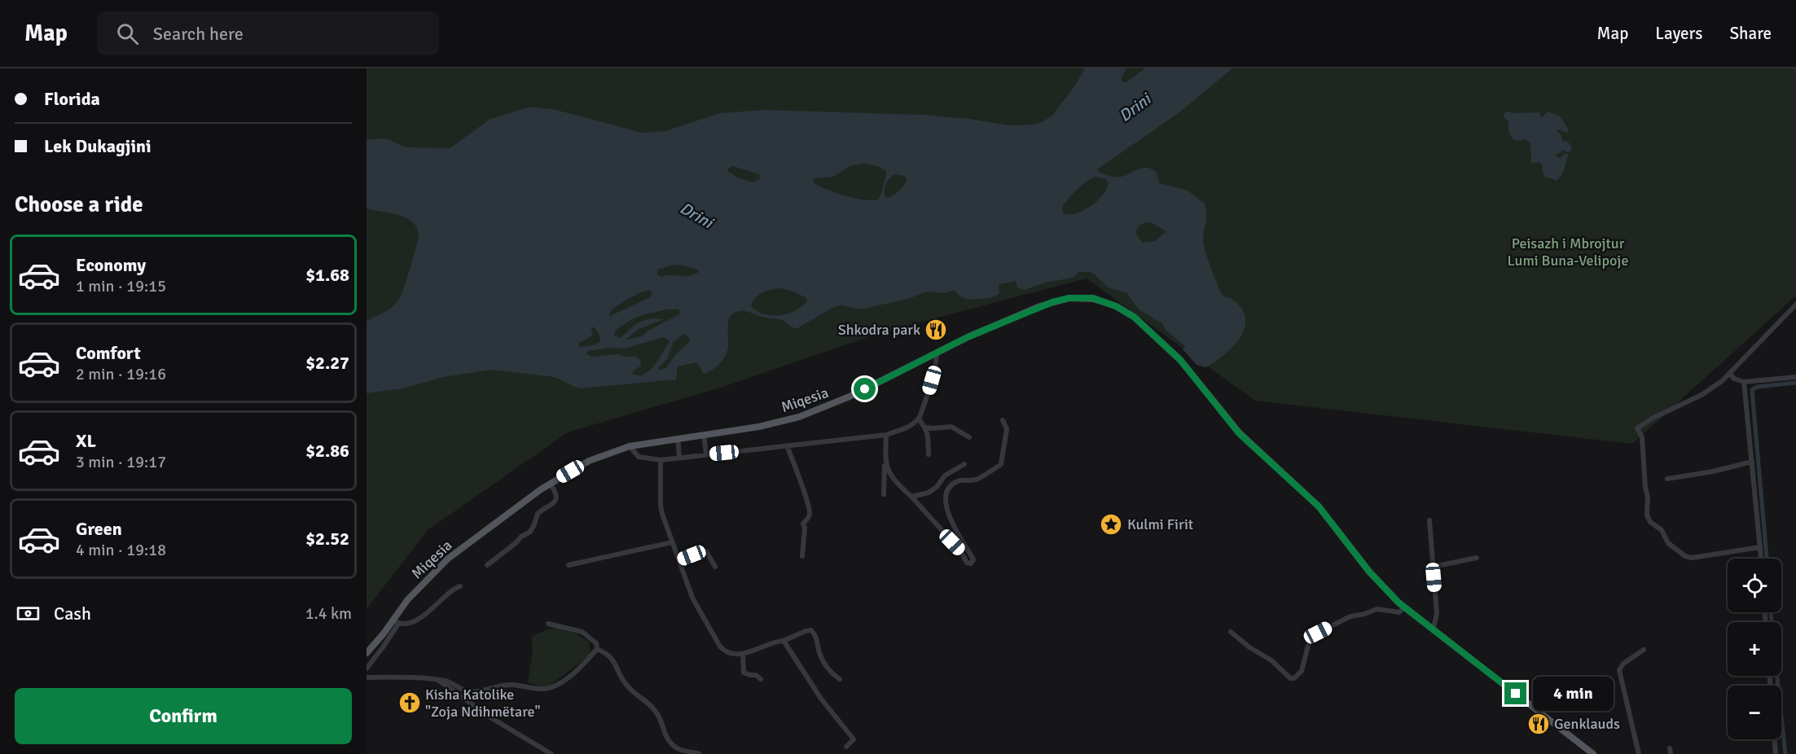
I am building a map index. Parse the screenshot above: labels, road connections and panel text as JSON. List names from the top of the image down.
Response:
{
  "streets": {
    "main road": ["Miqesia"]
  },
  "water": ["Drini"],
  "parks": ["Peisazh i Mbrojtur Lumi Buna-Velipoje"],
  "places": {
    "restaurant": ["Shkodra park", "Genklauds"],
    "place": ["Kulmi Firit"],
    "church": ["Kisha Katolike \"Zoja Ndihmëtare\""]
  },
  "page": {
    "header": "Map",
    "search": "Search here",
    "nav": ["Map", "Layers", "Share"],
    "banner": ["Florida", "Lek Dukagjini"],
    "heading": "Choose a ride",
    "list": [
      {
        "name": "Economy",
        "note": "1 min · 19:15",
        "value": "$1.68"
      },
      {
        "name": "Comfort",
        "note": "2 min · 19:16",
        "value": "$2.27"
      },
      {
        "name": "XL",
        "note": "3 min · 19:17",
        "value": "$2.86"
      },
      {
        "name": "Green",
        "note": "4 min · 19:18",
        "value": "$2.52"
      }
    ],
    "map_buttons": ["+", "−"],
    "pay": ["Cash", "1.4 km"],
    "bubble": "4 min",
    "buttons": "Confirm"
  }
}
